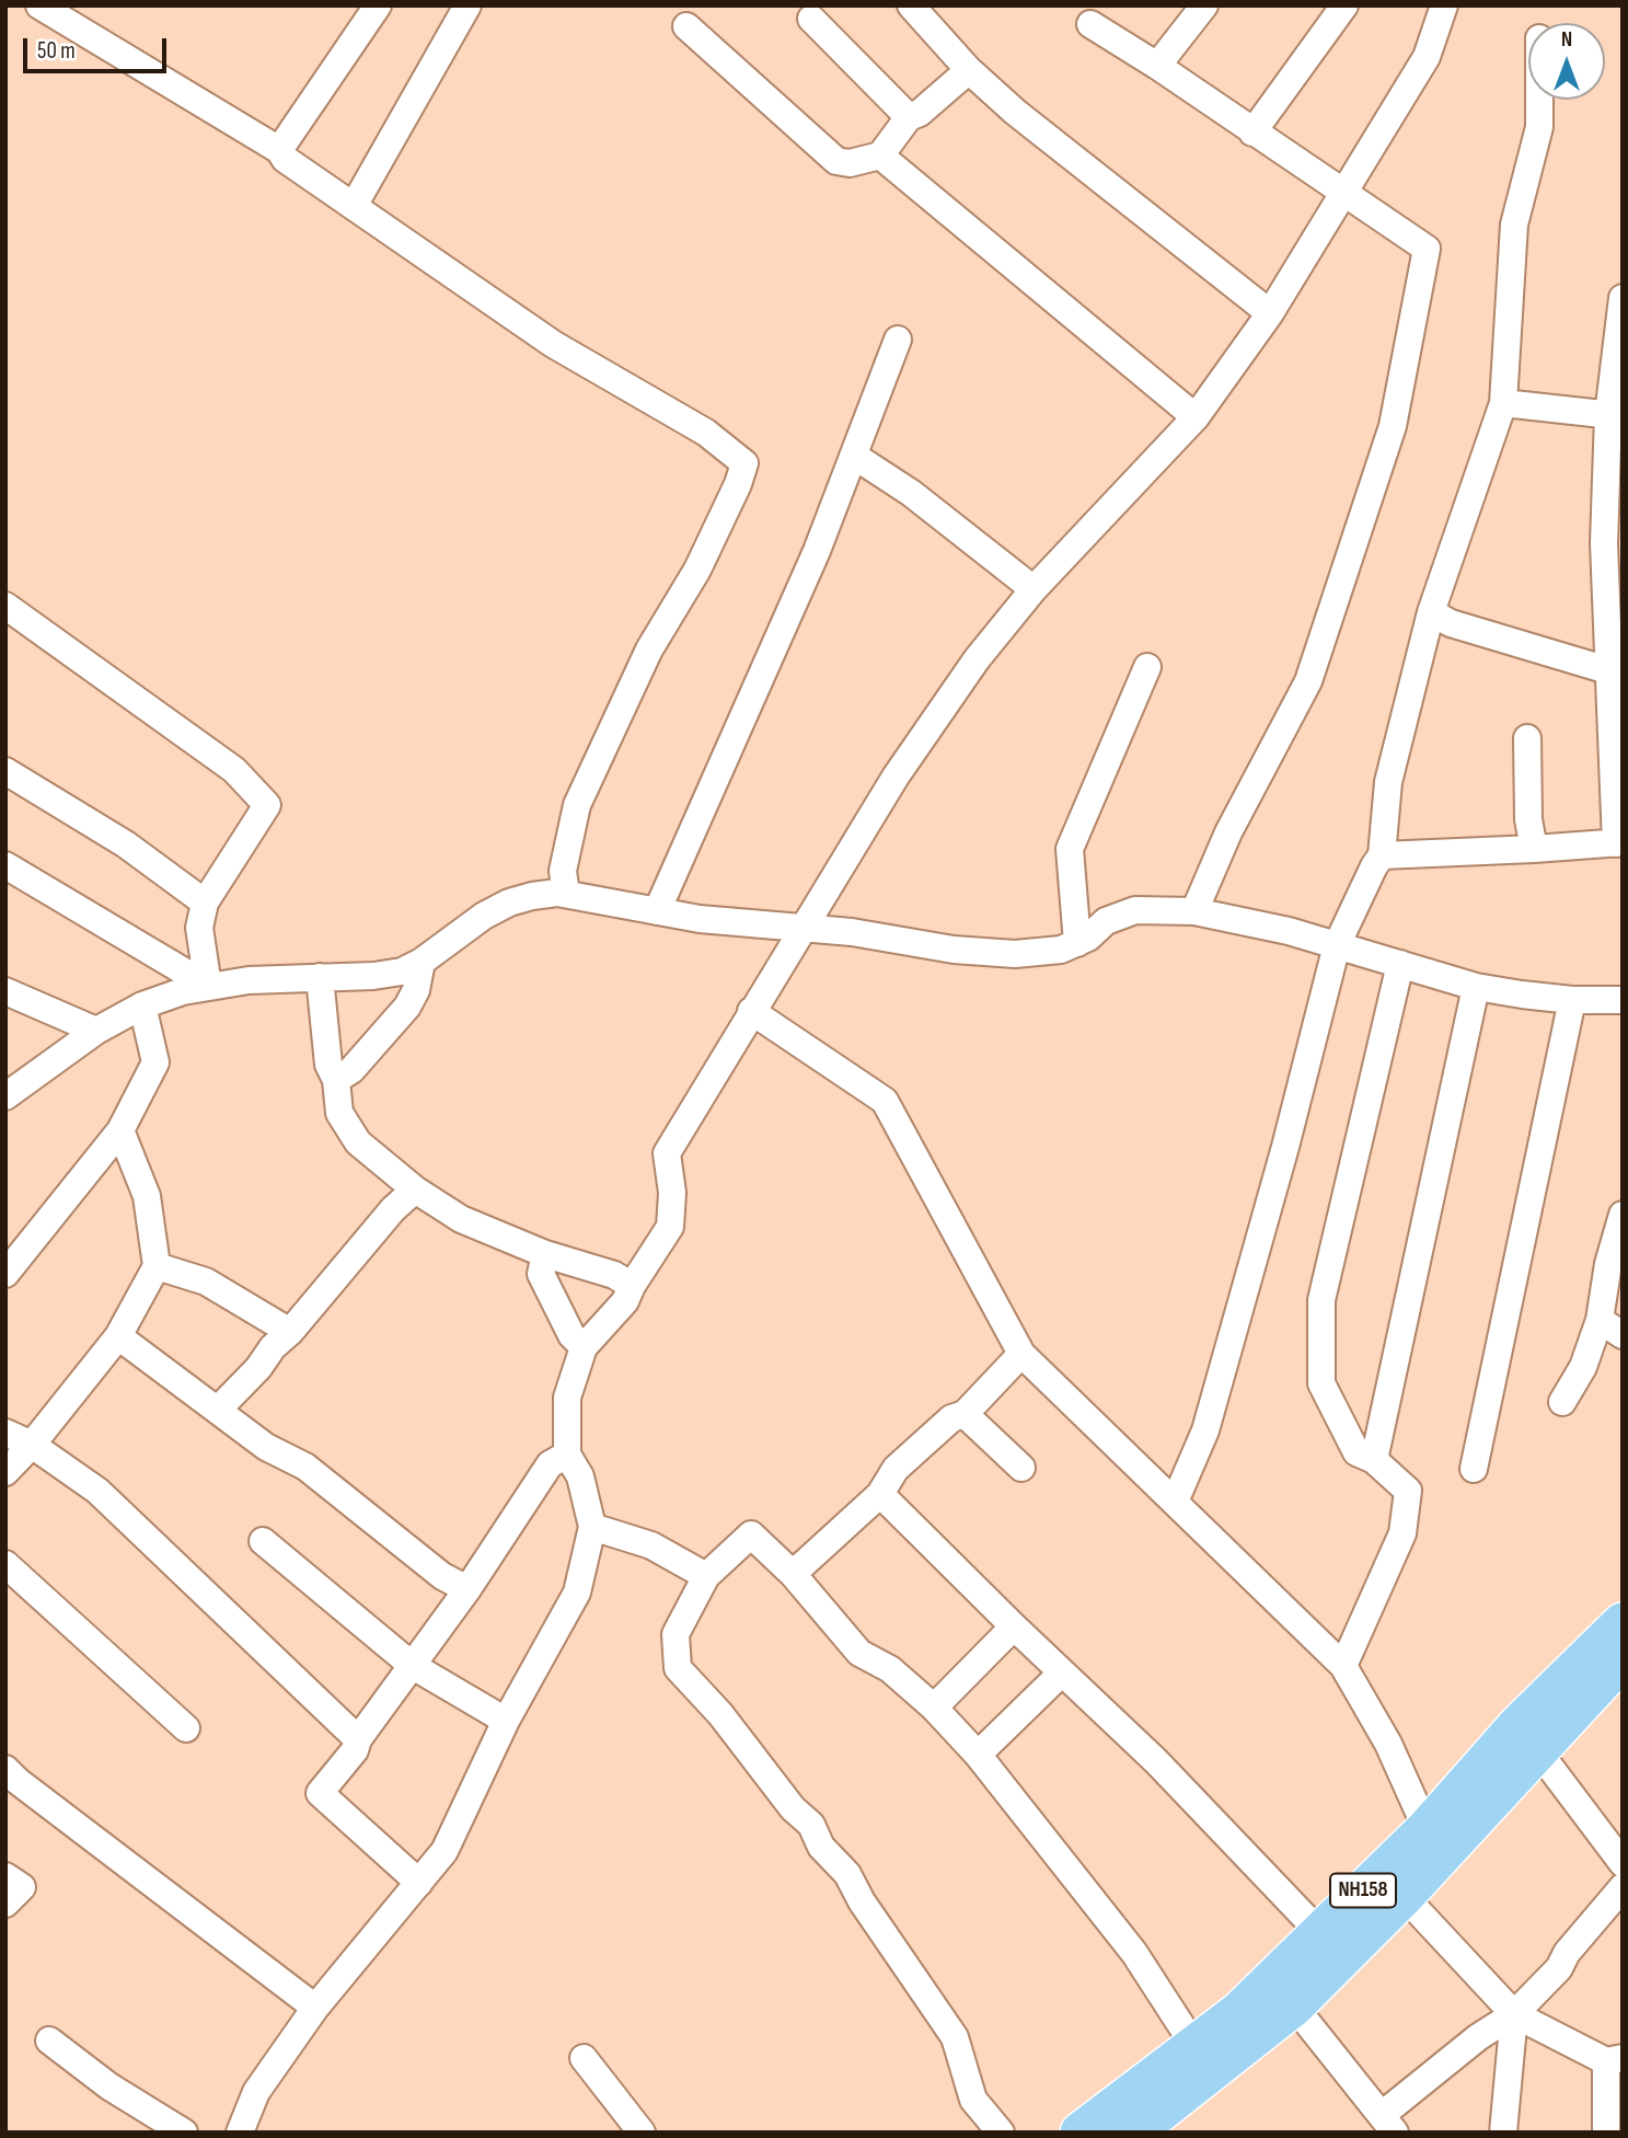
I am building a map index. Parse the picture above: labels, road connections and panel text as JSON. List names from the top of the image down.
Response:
{
  "streets": {
    "highway": ["NH158"]
  },
  "scale_bar": "50 m",
  "north": "top"
}
